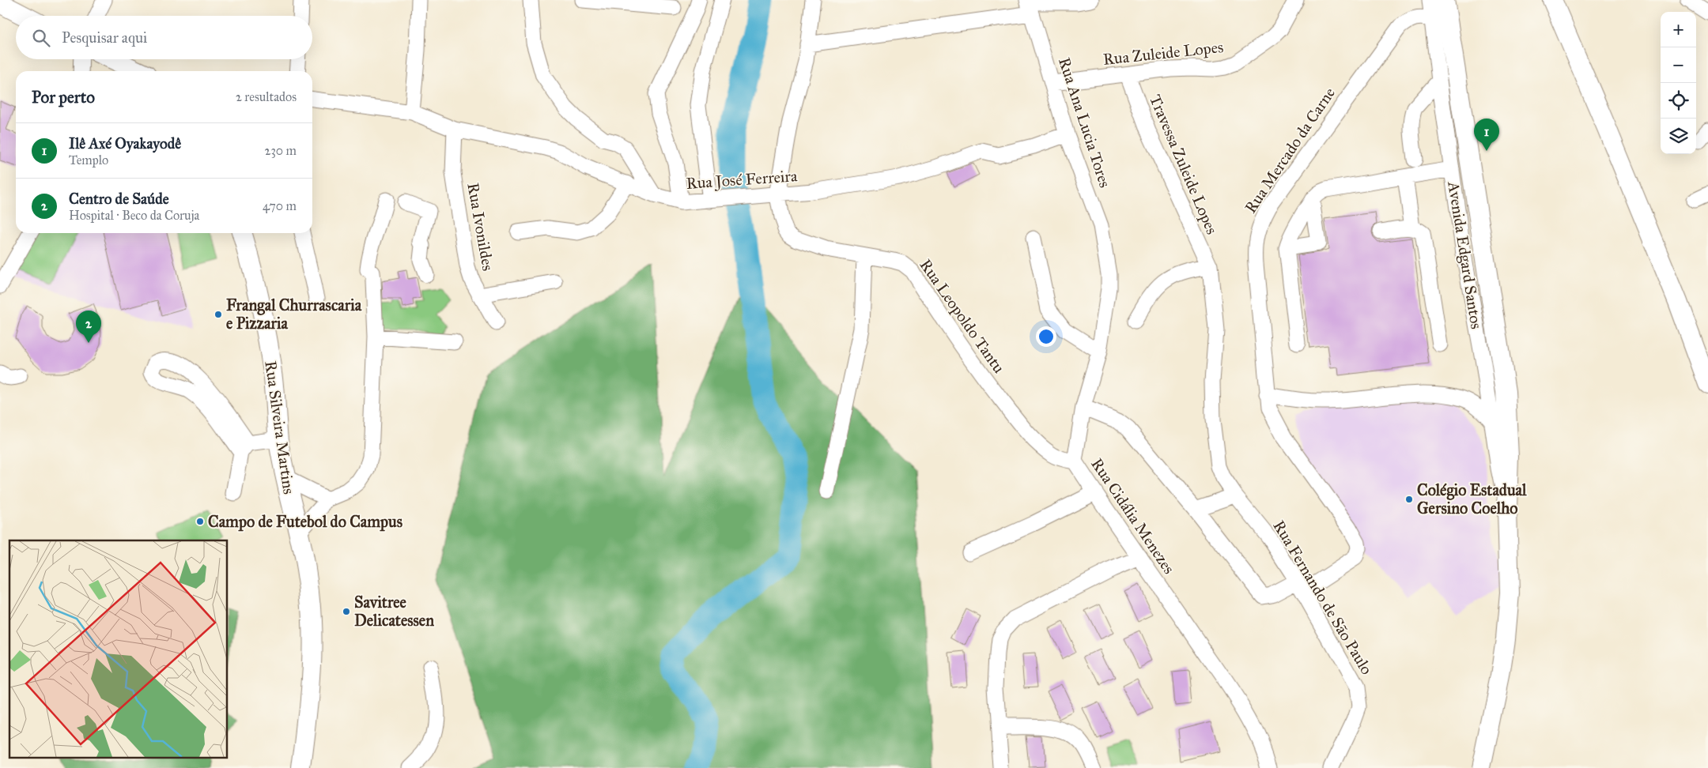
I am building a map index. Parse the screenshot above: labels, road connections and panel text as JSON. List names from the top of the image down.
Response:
{
  "streets": {
    "main road": ["Avenida Edgard Santos", "Rua Silveira Martins"],
    "street": [
      "Rua Zuleide Lopes",
      "Rua Ana Lucia Tores",
      "Rua Mercado da Carne",
      "Travessa Zuleide Lopes",
      "Rua José Ferreira",
      "Rua Ivonildes",
      "Rua Leopoldo Tantu",
      "Rua Cidália Menezes",
      "Rua Fernando de São Paulo"
    ]
  },
  "crossings": [
    ["Rua Zuleide Lopes", "Rua Ana Lucia Tores"],
    ["Rua Zuleide Lopes", "Travessa Zuleide Lopes"],
    ["Rua Ana Lucia Tores", "Rua José Ferreira"],
    ["Rua Ana Lucia Tores", "Rua Cidália Menezes"],
    ["Rua Mercado da Carne", "Avenida Edgard Santos"],
    ["Rua Mercado da Carne", "Rua Fernando de São Paulo"],
    ["Travessa Zuleide Lopes", "Rua Fernando de São Paulo"],
    ["Rua José Ferreira", "Rua Ivonildes"],
    ["Rua José Ferreira", "Rua Leopoldo Tantu"],
    ["Rua Leopoldo Tantu", "Rua Cidália Menezes"]
  ],
  "places": [
    "Frangal Churrascaria e Pizzaria",
    "Colégio Estadual Gersino Coelho",
    "Campo de Futebol do Campus",
    "Savitree Delicatessen"
  ],
  "page": {
    "map_buttons": ["+", "−"],
    "search": "Pesquisar aqui",
    "heading": ["Por perto", "2 resultados"],
    "pins": ["1", "2"],
    "list": [
      {
        "mark": "1",
        "name": "Ilê Axé Oyakayodê",
        "note": "Templo",
        "value": "230 m"
      },
      {
        "mark": "2",
        "name": "Centro de Saúde",
        "note": "Hospital · Beco da Coruja",
        "value": "470 m"
      }
    ]
  }
}
